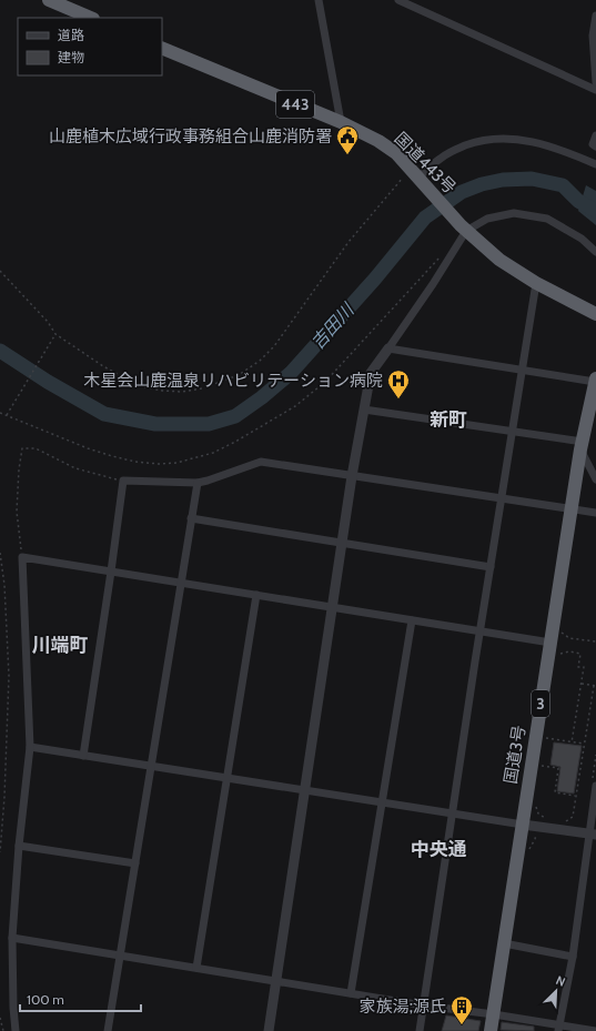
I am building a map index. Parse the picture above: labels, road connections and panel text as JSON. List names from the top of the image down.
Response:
{
  "streets": {
    "highway": [
      "443",
      "国道443号",
      "3",
      "国道3号"
    ]
  },
  "districts": ["新町", "川端町", "中央通"],
  "water": ["吉田川"],
  "places": {
    "public building": ["山鹿植木広域行政事務組合山鹿消防署"],
    "hospital": ["木星会山鹿温泉リハビリテーション病院"],
    "building": ["家族湯;源氏"]
  },
  "legend": ["道路", "建物"],
  "scale_bar": "100 m",
  "north": "top right"
}
